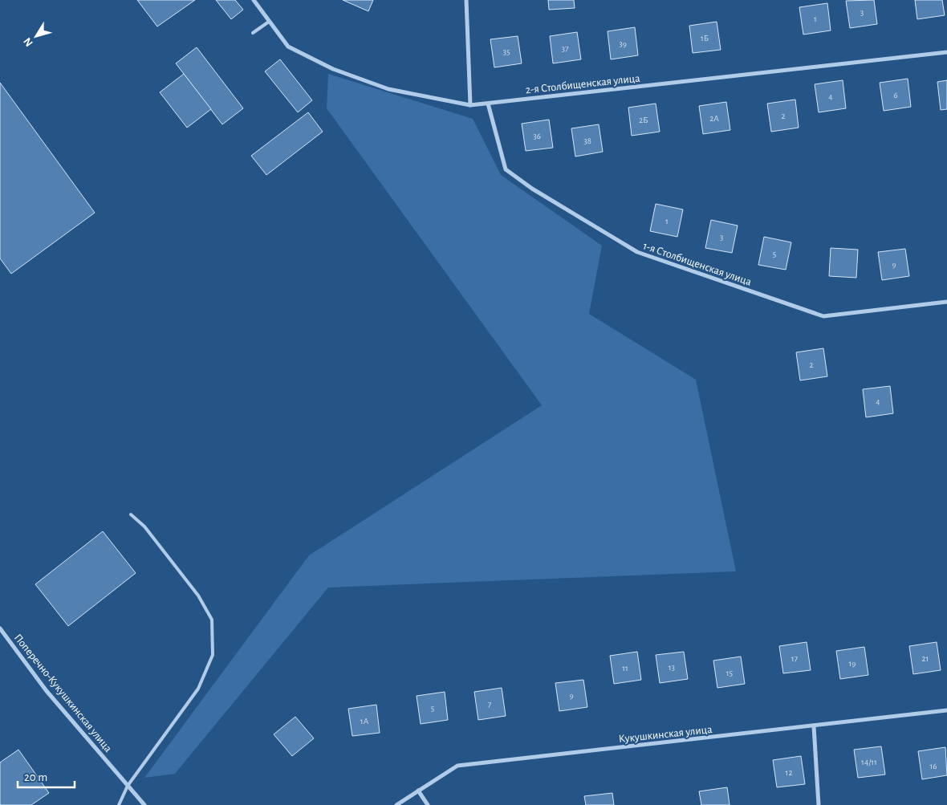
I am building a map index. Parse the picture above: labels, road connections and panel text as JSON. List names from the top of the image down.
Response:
{
  "streets": {
    "street": [
      "2-я Столбищенская улица",
      "1-я Столбищенская улица",
      "Поперечно-Кукушкинская улица",
      "Кукушкинская улица"
    ]
  },
  "crossings": [
    ["2-я Столбищенская улица", "1-я Столбищенская улица"]
  ],
  "house_numbers": [
    "3",
    "1",
    "1Б",
    "39",
    "37",
    "35",
    "6",
    "4",
    "2",
    "2А",
    "2Б",
    "36",
    "38",
    "1",
    "3",
    "5",
    "9",
    "2",
    "4",
    "17",
    "21",
    "19",
    "13",
    "11",
    "15",
    "9",
    "7",
    "5",
    "1А",
    "14/11",
    "16",
    "12"
  ],
  "scale_bar": "20 m",
  "north": "bottom left"
}
